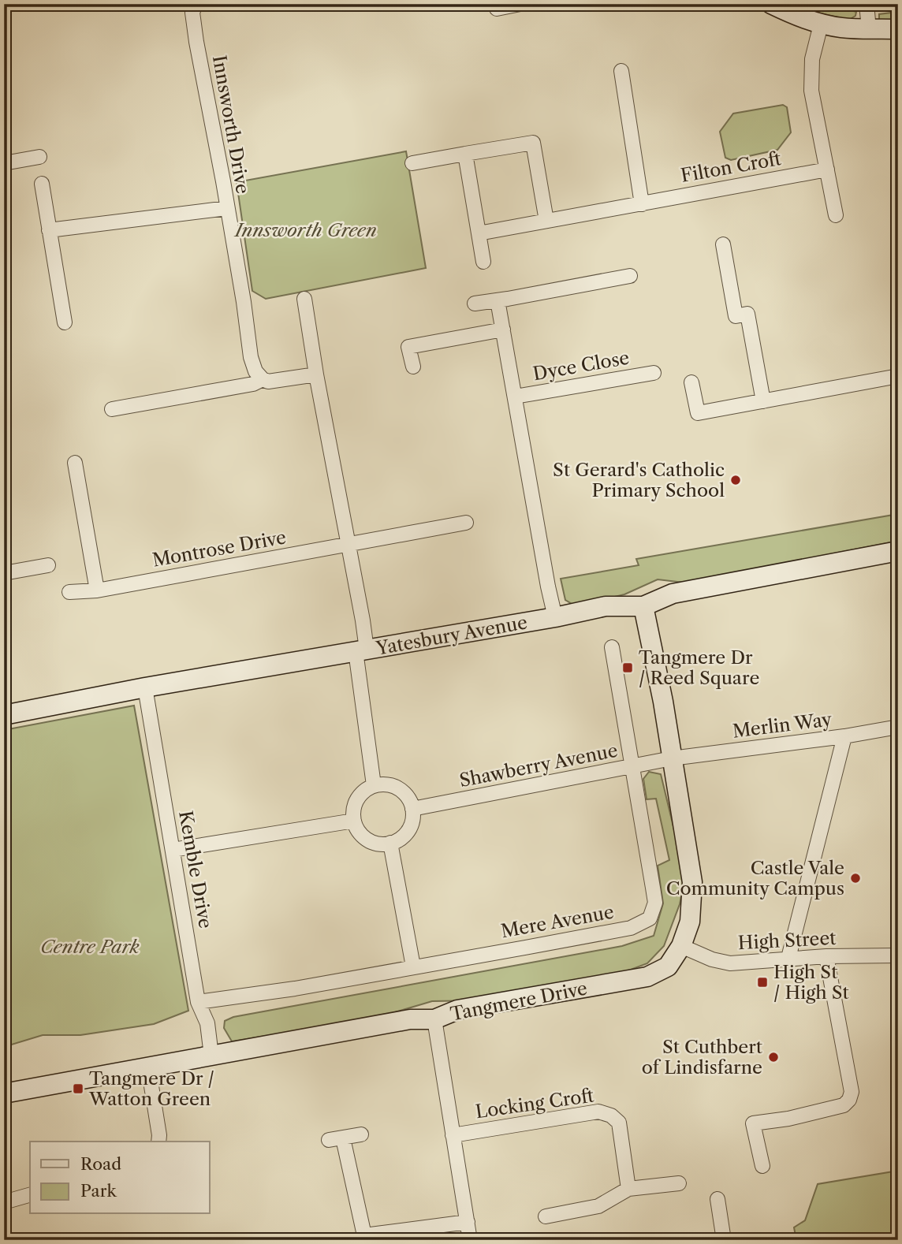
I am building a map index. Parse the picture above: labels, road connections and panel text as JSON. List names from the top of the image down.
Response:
{
  "streets": {
    "street": [
      "Innsworth Drive",
      "Filton Croft",
      "Dyce Close",
      "Montrose Drive",
      "Yatesbury Avenue",
      "Merlin Way",
      "Shawberry Avenue",
      "Kemble Drive",
      "Mere Avenue",
      "High Street",
      "Tangmere Drive",
      "Locking Croft"
    ]
  },
  "crossings": [
    ["Dyce Close", "Yatesbury Avenue"],
    ["Yatesbury Avenue", "Kemble Drive"],
    ["Yatesbury Avenue", "Tangmere Drive"],
    ["Merlin Way", "Shawberry Avenue"],
    ["Merlin Way", "Tangmere Drive"],
    ["Shawberry Avenue", "Mere Avenue"],
    ["Shawberry Avenue", "Tangmere Drive"],
    ["Kemble Drive", "Mere Avenue"],
    ["Kemble Drive", "Tangmere Drive"],
    ["High Street", "Tangmere Drive"],
    ["Tangmere Drive", "Locking Croft"]
  ],
  "parks": ["Innsworth Green", "Centre Park"],
  "places": {
    "other": ["St Gerard's Catholic Primary School", "Castle Vale Community Campus", "St Cuthbert of Lindisfarne"],
    "transit": ["Tangmere Dr / Reed Square", "High St / High St", "Tangmere Dr / Watton Green"]
  },
  "legend": ["Road", "Park"]
}
